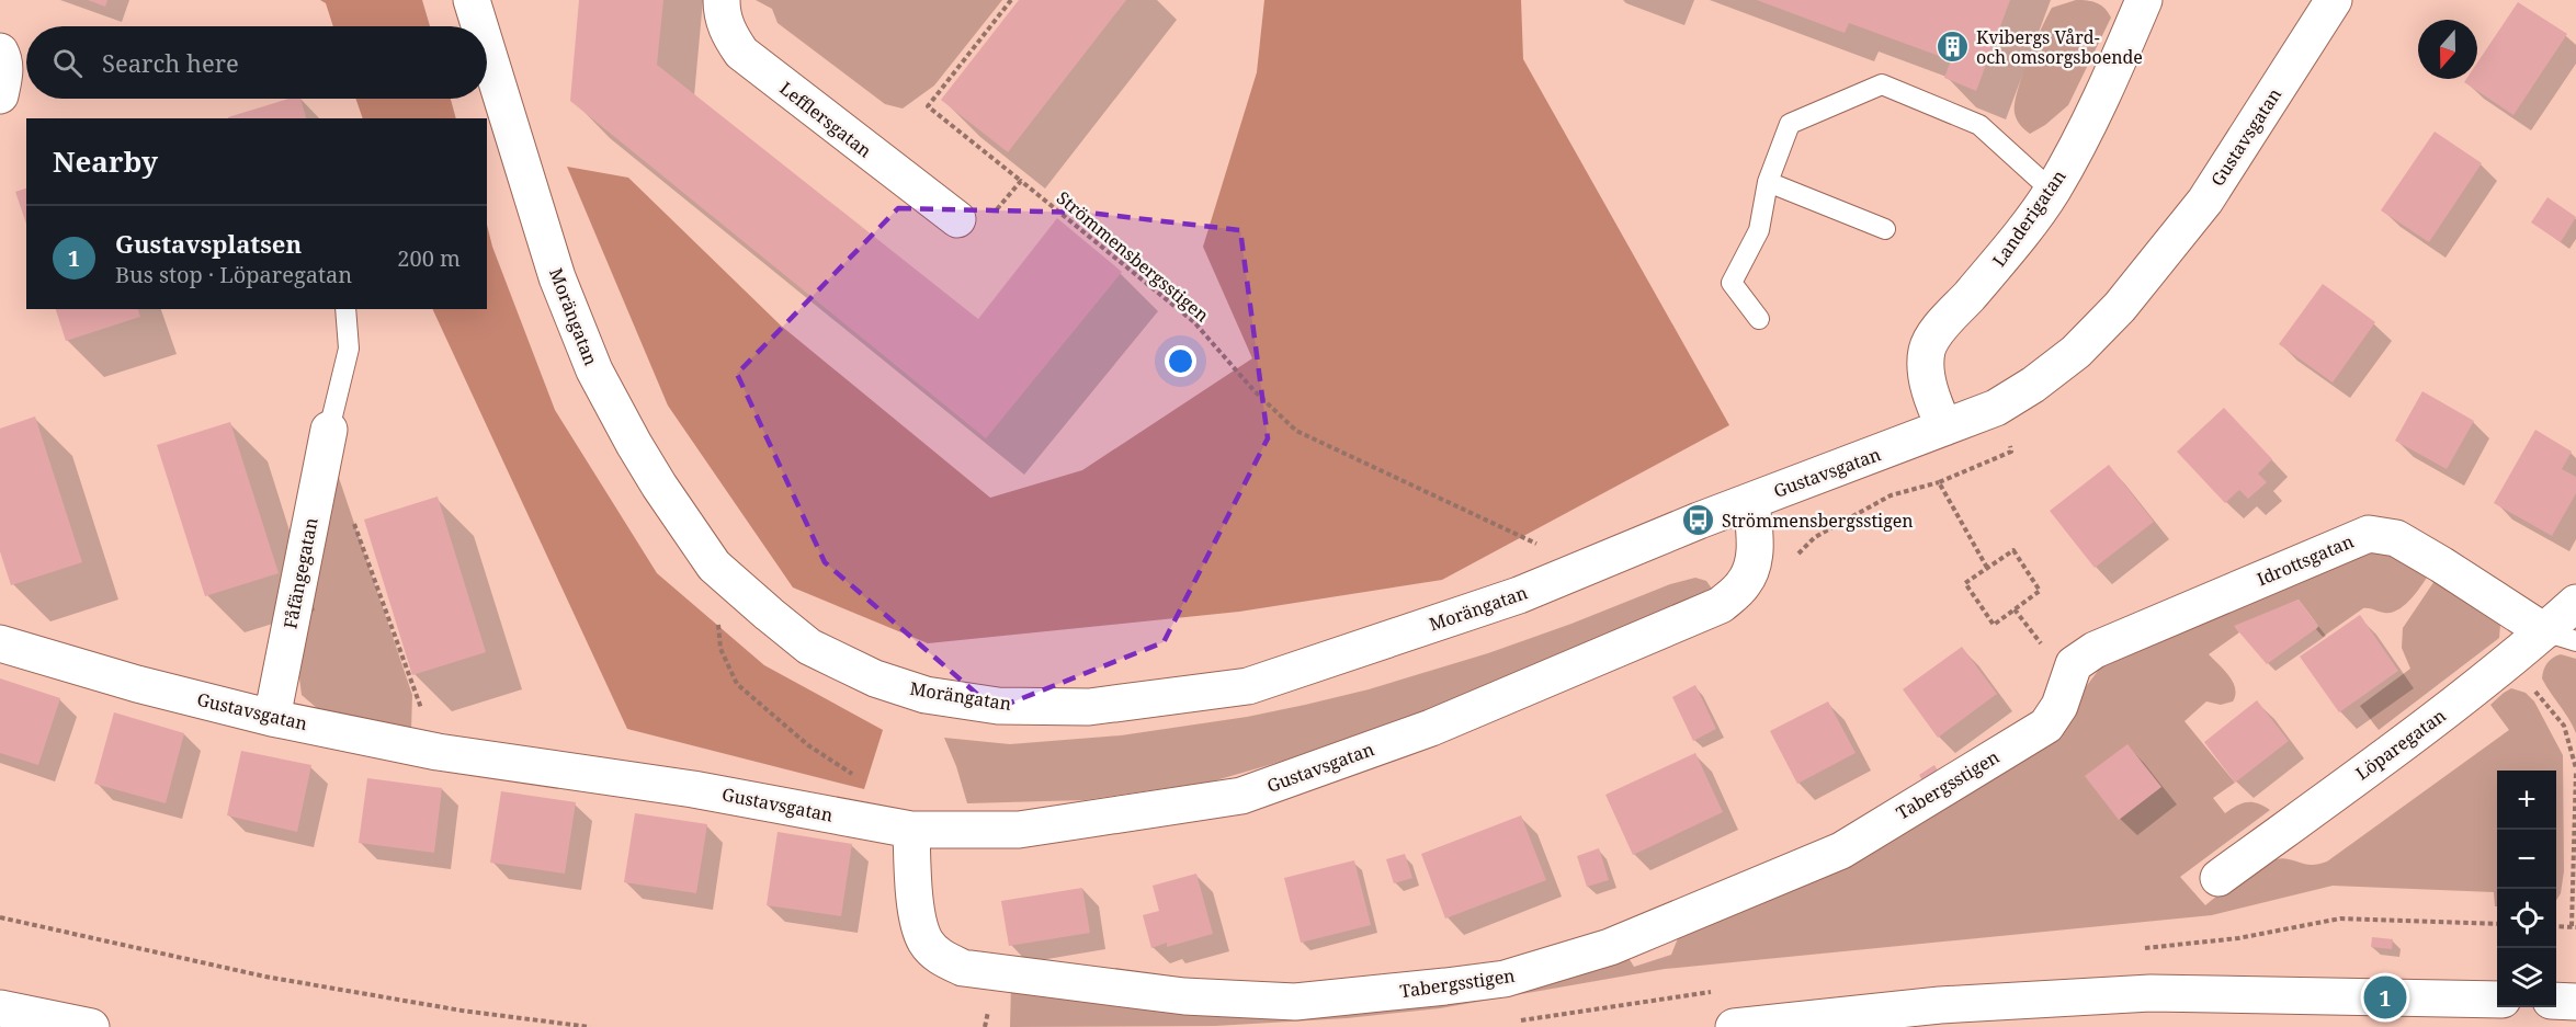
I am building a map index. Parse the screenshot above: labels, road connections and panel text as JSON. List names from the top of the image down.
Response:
{
  "streets": {
    "main road": [
      "Lefflersgatan",
      "Gustavsgatan",
      "Landerigatan",
      "Morängatan",
      "Idrottsgatan",
      "Fåfängegatan",
      "Löparegatan",
      "Tabergsstigen"
    ],
    "path": ["Strömmensbergsstigen"]
  },
  "crossings": [
    ["Gustavsgatan", "Landerigatan"],
    ["Gustavsgatan", "Morängatan"],
    ["Gustavsgatan", "Fåfängegatan"],
    ["Gustavsgatan", "Tabergsstigen"],
    ["Idrottsgatan", "Löparegatan"],
    ["Idrottsgatan", "Tabergsstigen"]
  ],
  "places": {
    "building": ["Kvibergs Vård- och omsorgsboende"],
    "bus stop": ["Strömmensbergsstigen"]
  },
  "north": "bottom",
  "page": {
    "search": "Search here",
    "heading": "Nearby",
    "list": [
      {
        "mark": "1",
        "name": "Gustavsplatsen",
        "note": "Bus stop · Löparegatan",
        "value": "200 m"
      }
    ],
    "map_buttons": ["+", "−"],
    "pins": "1"
  }
}
